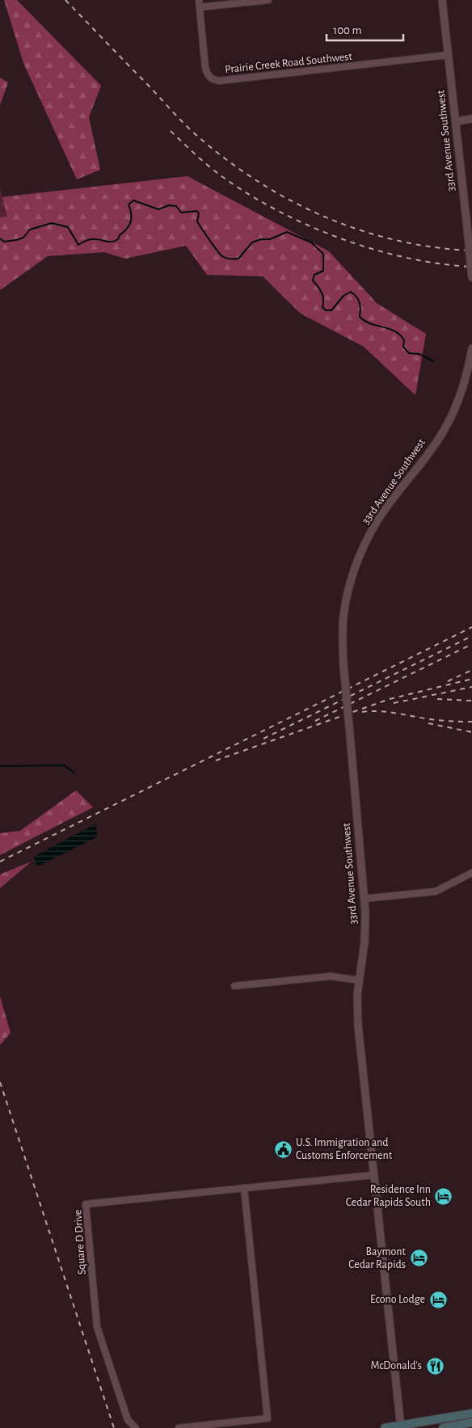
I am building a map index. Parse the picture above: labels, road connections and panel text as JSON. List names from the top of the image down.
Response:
{
  "streets": {
    "street": ["Prairie Creek Road Southwest", "33rd Avenue Southwest", "Square D Drive"]
  },
  "crossings": [
    ["Prairie Creek Road Southwest", "33rd Avenue Southwest"],
    ["33rd Avenue Southwest", "Square D Drive"]
  ],
  "places": {
    "public building": ["U.S. Immigration and Customs Enforcement"],
    "hotel": ["Residence Inn Cedar Rapids South", "Baymont Cedar Rapids", "Econo Lodge"],
    "restaurant": ["McDonald's"]
  },
  "scale_bar": "100 m"
}
